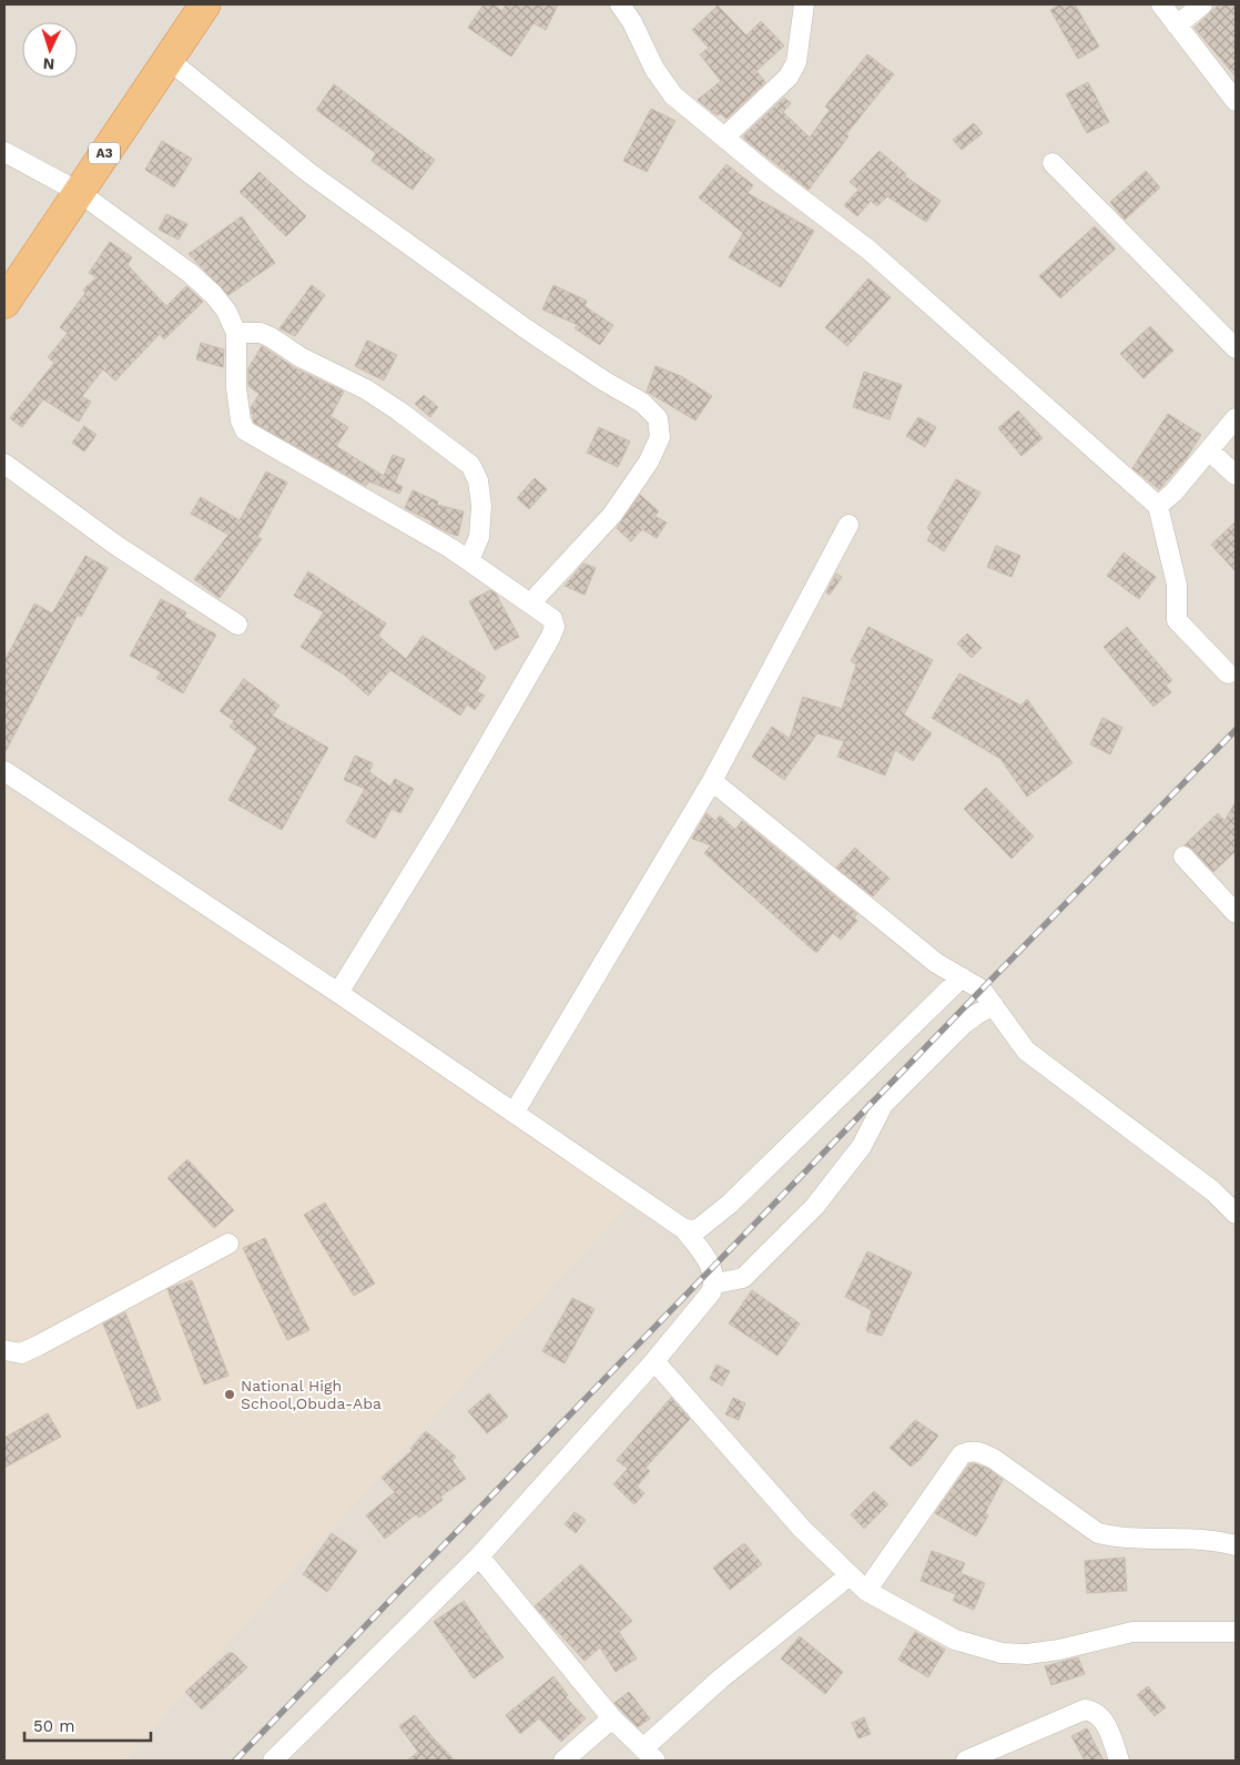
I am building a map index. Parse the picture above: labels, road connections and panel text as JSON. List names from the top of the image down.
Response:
{
  "streets": {
    "highway": ["A3"]
  },
  "places": ["National High School,Obuda-Aba"],
  "scale_bar": "50 m",
  "north": "bottom"
}
